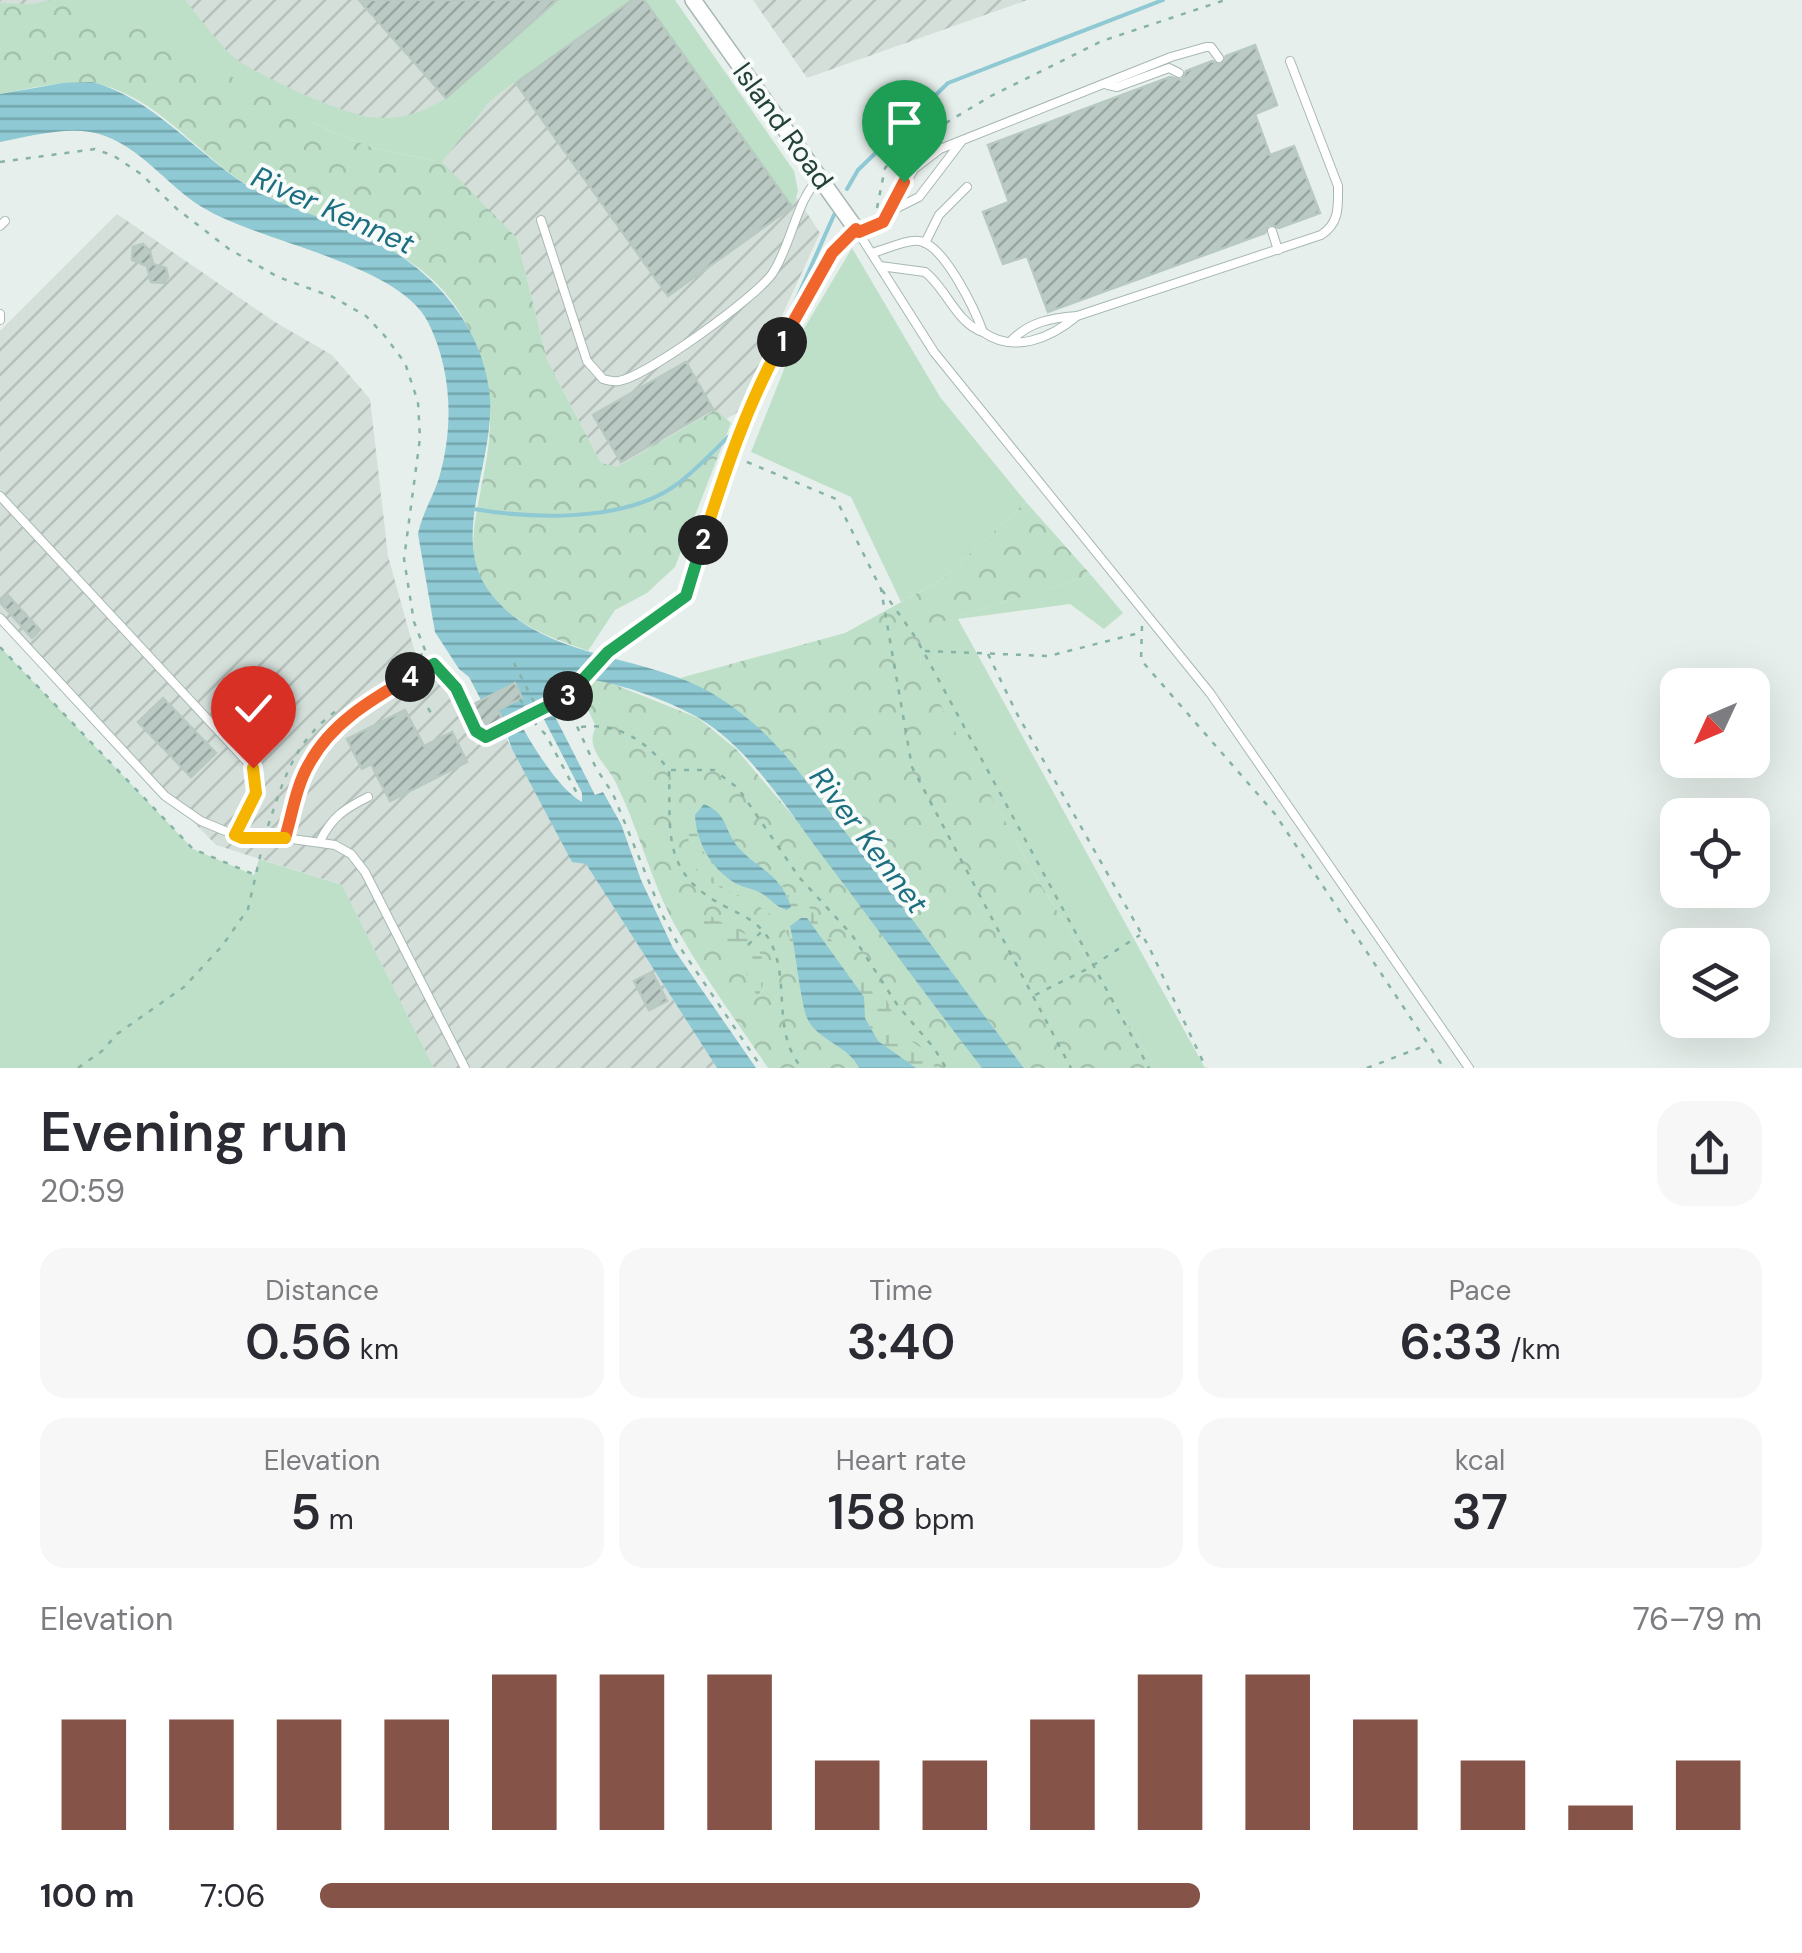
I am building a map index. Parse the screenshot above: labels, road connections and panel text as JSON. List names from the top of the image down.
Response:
{
  "streets": {
    "street": ["Island Road"]
  },
  "water": ["River Kennet"],
  "north": "bottom left",
  "page": {
    "pins": [
      "1",
      "2",
      "4",
      "3"
    ],
    "heading": ["Evening run", "20:59"],
    "stats": [
      ["Distance", "0.56 km"],
      ["Time", "3:40"],
      ["Pace", "6:33 /km"],
      ["Elevation", "5 m"],
      ["Heart rate", "158 bpm"],
      ["kcal", "37"]
    ],
    "chart": ["Elevation", "76–79 m"],
    "list": [
      {
        "name": "100 m",
        "note": "7:06"
      }
    ]
  }
}
